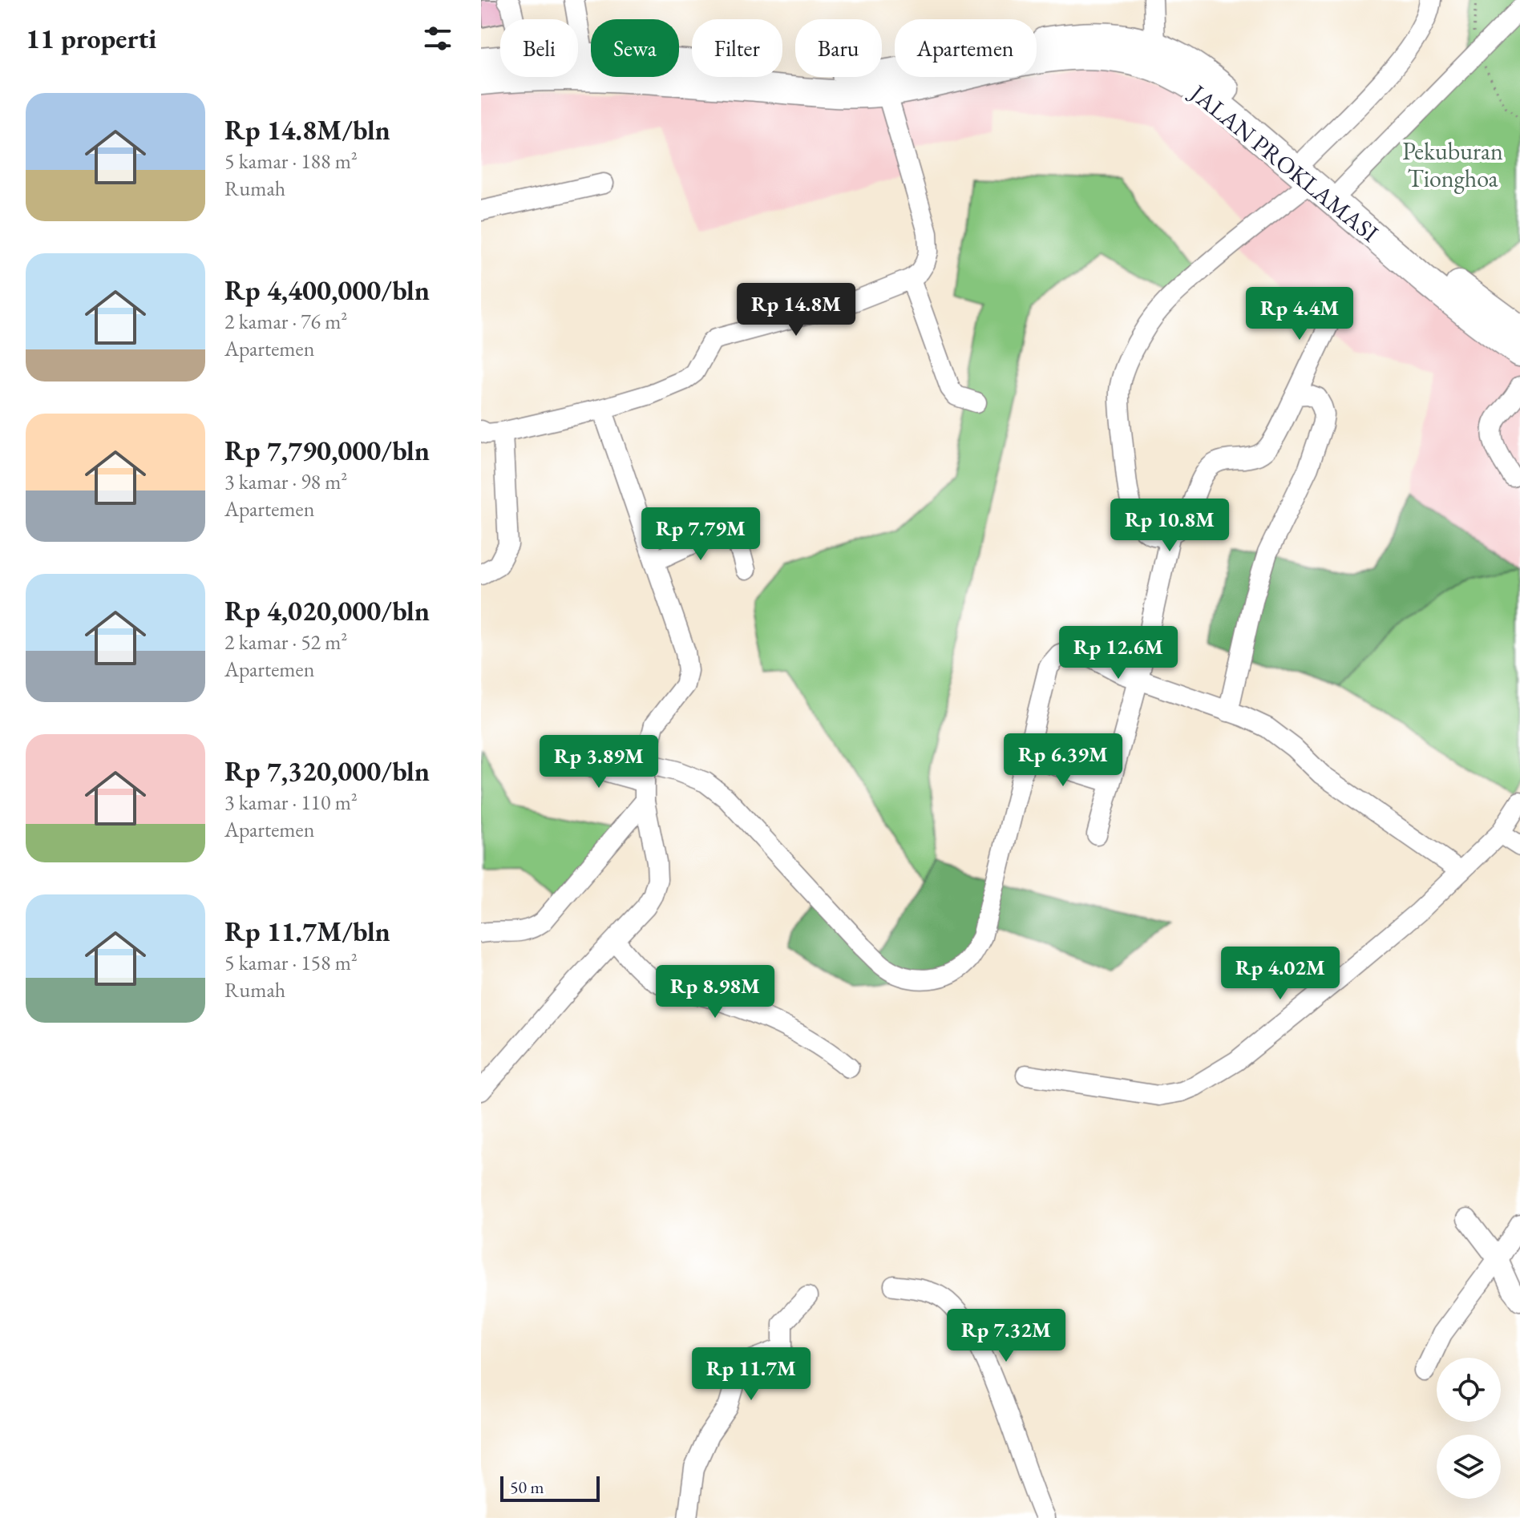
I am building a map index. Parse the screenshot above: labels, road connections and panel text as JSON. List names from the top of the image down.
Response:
{
  "streets": {
    "highway": ["JALAN PROKLAMASI"]
  },
  "parks": ["Pekuburan Tionghoa"],
  "scale_bar": "50 m",
  "page": {
    "heading": "11 properti",
    "chip": [
      "Beli",
      "Sewa",
      "Filter",
      "Baru",
      "Apartemen"
    ],
    "list": [
      {
        "name": "Rp 14.8M/bln",
        "note": "5 kamar · 188 m² · Rumah"
      },
      {
        "name": "Rp 4,400,000/bln",
        "note": "2 kamar · 76 m² · Apartemen"
      },
      {
        "name": "Rp 7,790,000/bln",
        "note": "3 kamar · 98 m² · Apartemen"
      },
      {
        "name": "Rp 4,020,000/bln",
        "note": "2 kamar · 52 m² · Apartemen"
      },
      {
        "name": "Rp 7,320,000/bln",
        "note": "3 kamar · 110 m² · Apartemen"
      },
      {
        "name": "Rp 11.7M/bln",
        "note": "5 kamar · 158 m² · Rumah"
      }
    ],
    "price": [
      "Rp 14.8M",
      "Rp 4.4M",
      "Rp 10.8M",
      "Rp 7.79M",
      "Rp 12.6M",
      "Rp 6.39M",
      "Rp 3.89M",
      "Rp 4.02M",
      "Rp 8.98M",
      "Rp 7.32M",
      "Rp 11.7M"
    ],
    "scale": "50 m"
  }
}
